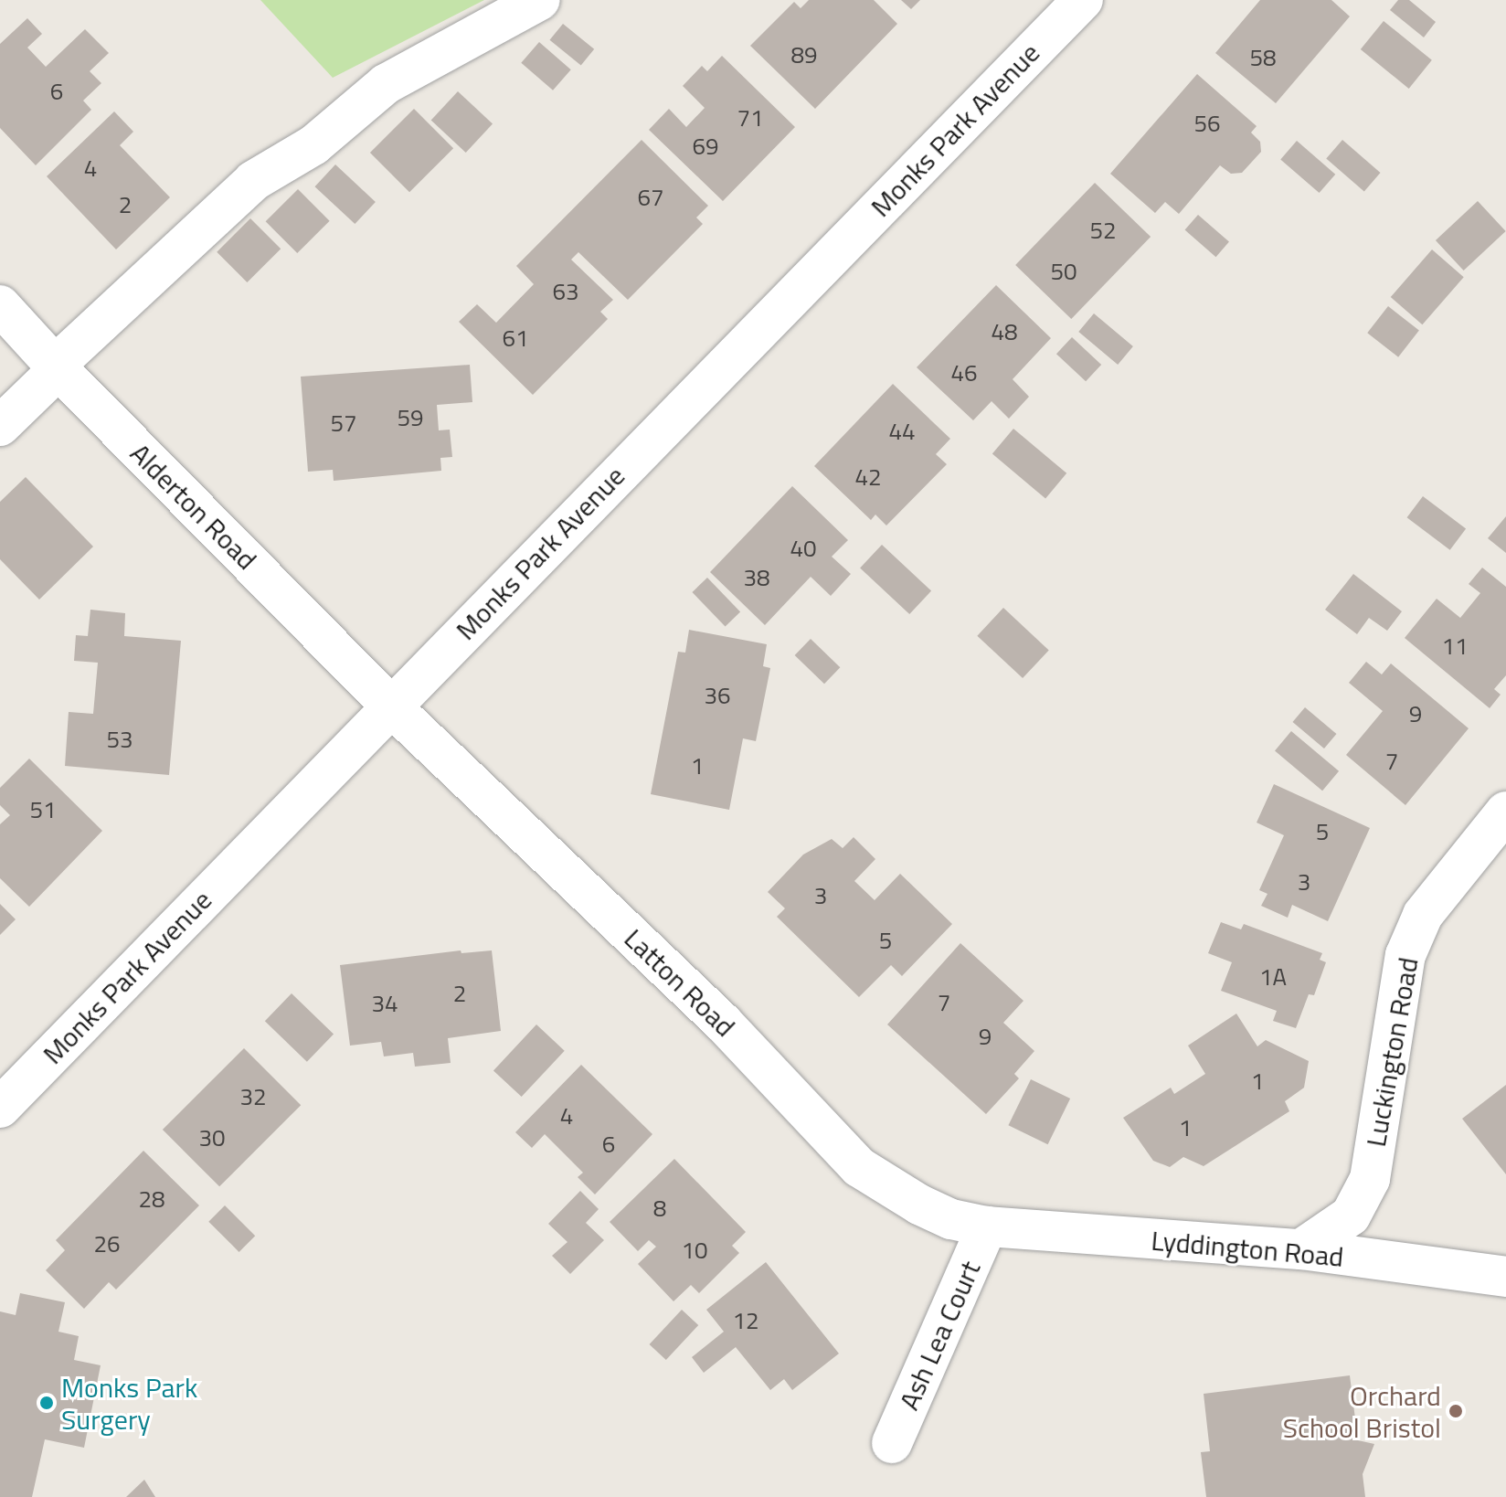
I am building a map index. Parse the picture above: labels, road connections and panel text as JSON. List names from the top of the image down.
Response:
{
  "streets": {
    "street": [
      "Monks Park Avenue",
      "Alderton Road",
      "Latton Road",
      "Luckington Road",
      "Lyddington Road",
      "Ash Lea Court"
    ]
  },
  "crossings": [
    ["Monks Park Avenue", "Alderton Road"],
    ["Monks Park Avenue", "Latton Road"],
    ["Alderton Road", "Latton Road"],
    ["Latton Road", "Lyddington Road"],
    ["Latton Road", "Ash Lea Court"],
    ["Luckington Road", "Lyddington Road"],
    ["Lyddington Road", "Ash Lea Court"]
  ],
  "places": ["Monks Park Surgery", "Orchard School Bristol"],
  "house_numbers": [
    "89",
    "58",
    "6",
    "71",
    "56",
    "69",
    "4",
    "67",
    "2",
    "52",
    "50",
    "63",
    "48",
    "61",
    "46",
    "59",
    "57",
    "44",
    "42",
    "40",
    "38",
    "11",
    "36",
    "9",
    "53",
    "7",
    "1",
    "51",
    "5",
    "3",
    "3",
    "5",
    "1A",
    "2",
    "7",
    "34",
    "9",
    "1",
    "32",
    "4",
    "1",
    "30",
    "6",
    "28",
    "8",
    "26",
    "10",
    "12"
  ]
}
